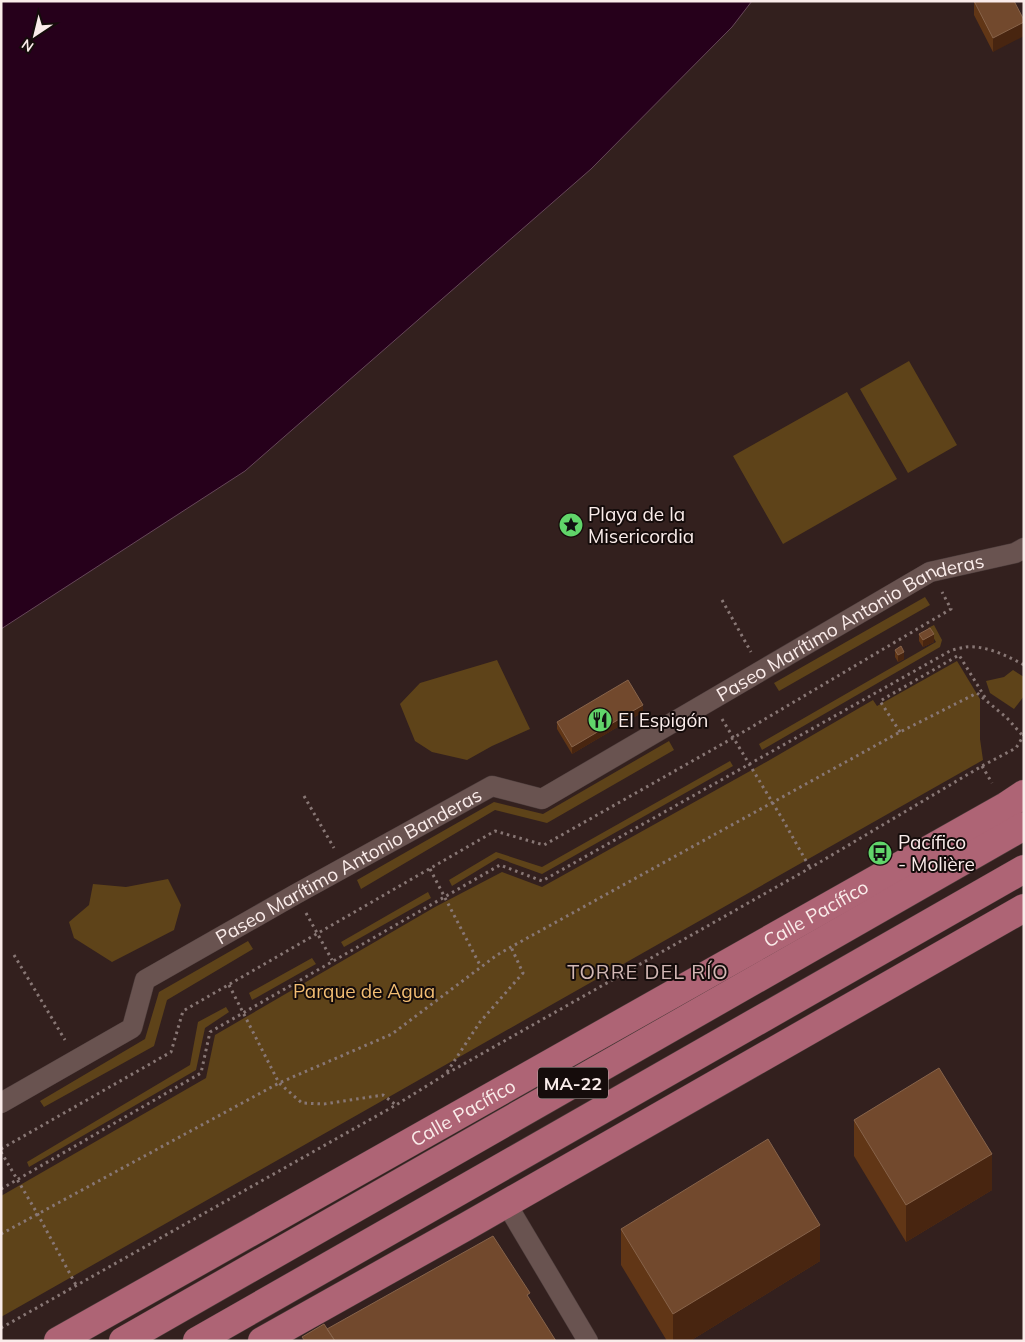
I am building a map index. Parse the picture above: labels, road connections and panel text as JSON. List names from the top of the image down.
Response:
{
  "streets": {
    "main road": ["Calle Pacífico", "MA-22"],
    "street": ["Paseo Marítimo Antonio Banderas"]
  },
  "districts": ["TORRE DEL RÍO"],
  "parks": ["Parque de Agua"],
  "places": {
    "place": ["Playa de la Misericordia"],
    "restaurant": ["El Espigón"],
    "bus stop": ["Pacífico - Molière"]
  },
  "north": "bottom left"
}
